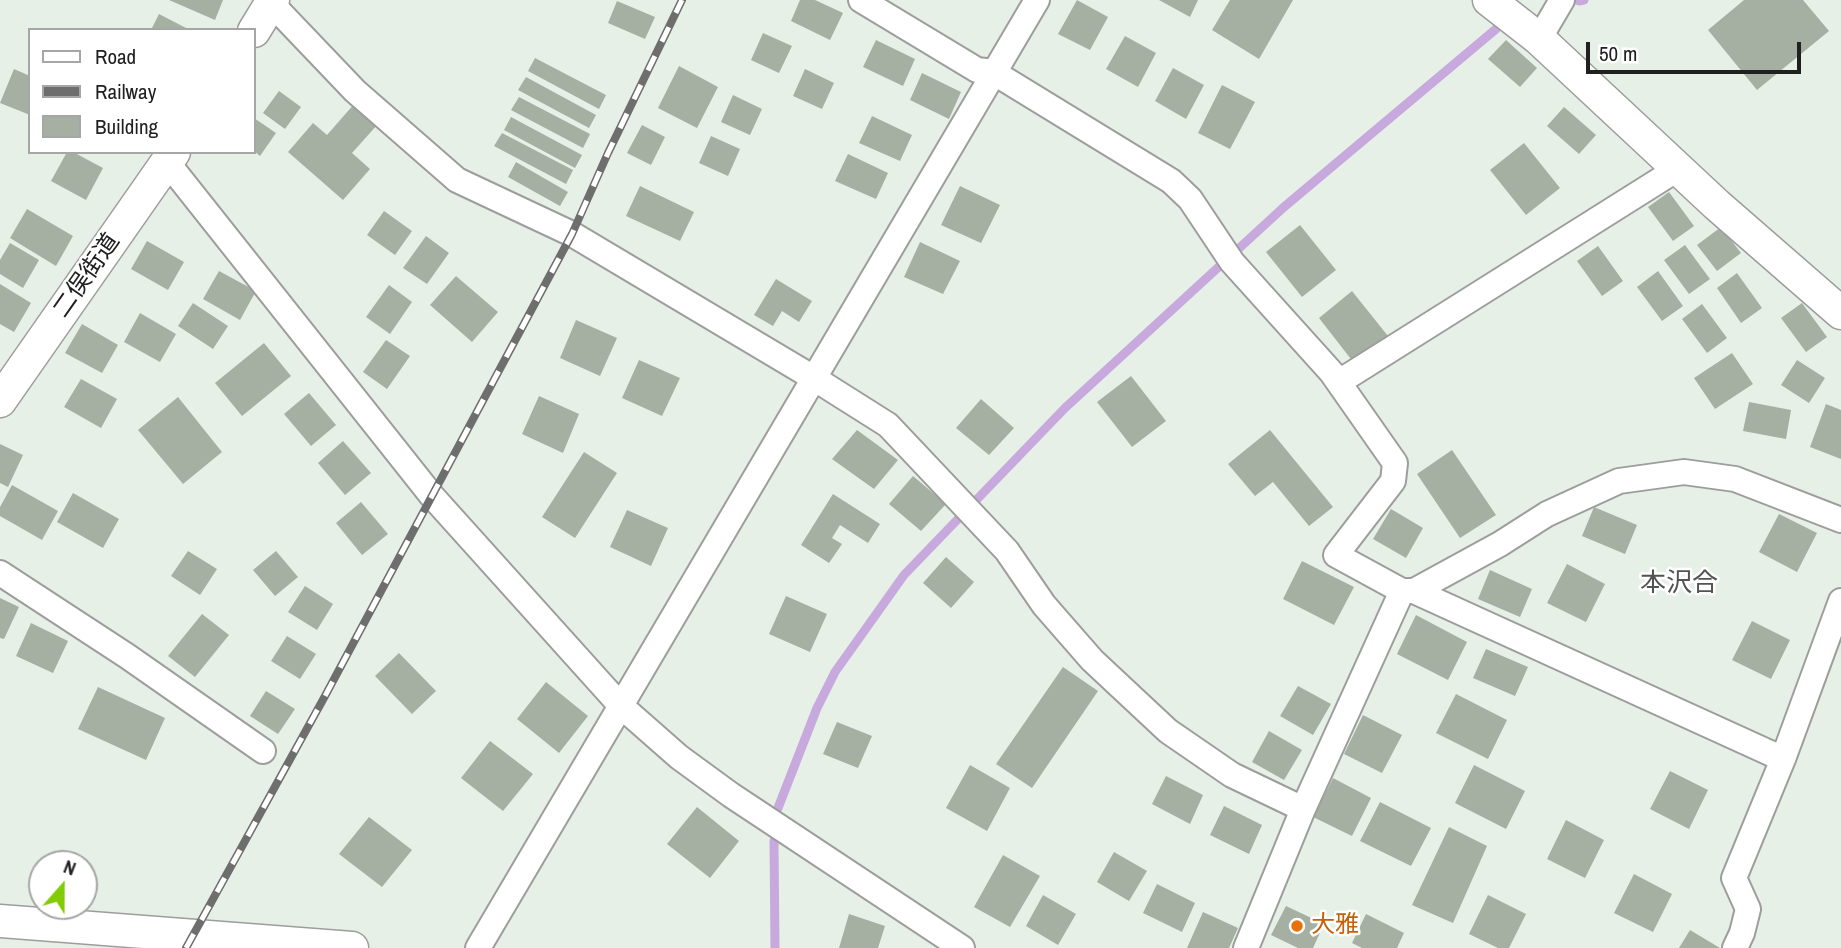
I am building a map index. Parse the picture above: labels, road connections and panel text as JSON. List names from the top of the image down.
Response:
{
  "streets": {
    "street": ["二俣街道"]
  },
  "districts": ["本沢合"],
  "places": ["大雅"],
  "legend": ["Road", "Railway", "Building"],
  "scale_bar": "50 m",
  "north": "top"
}
